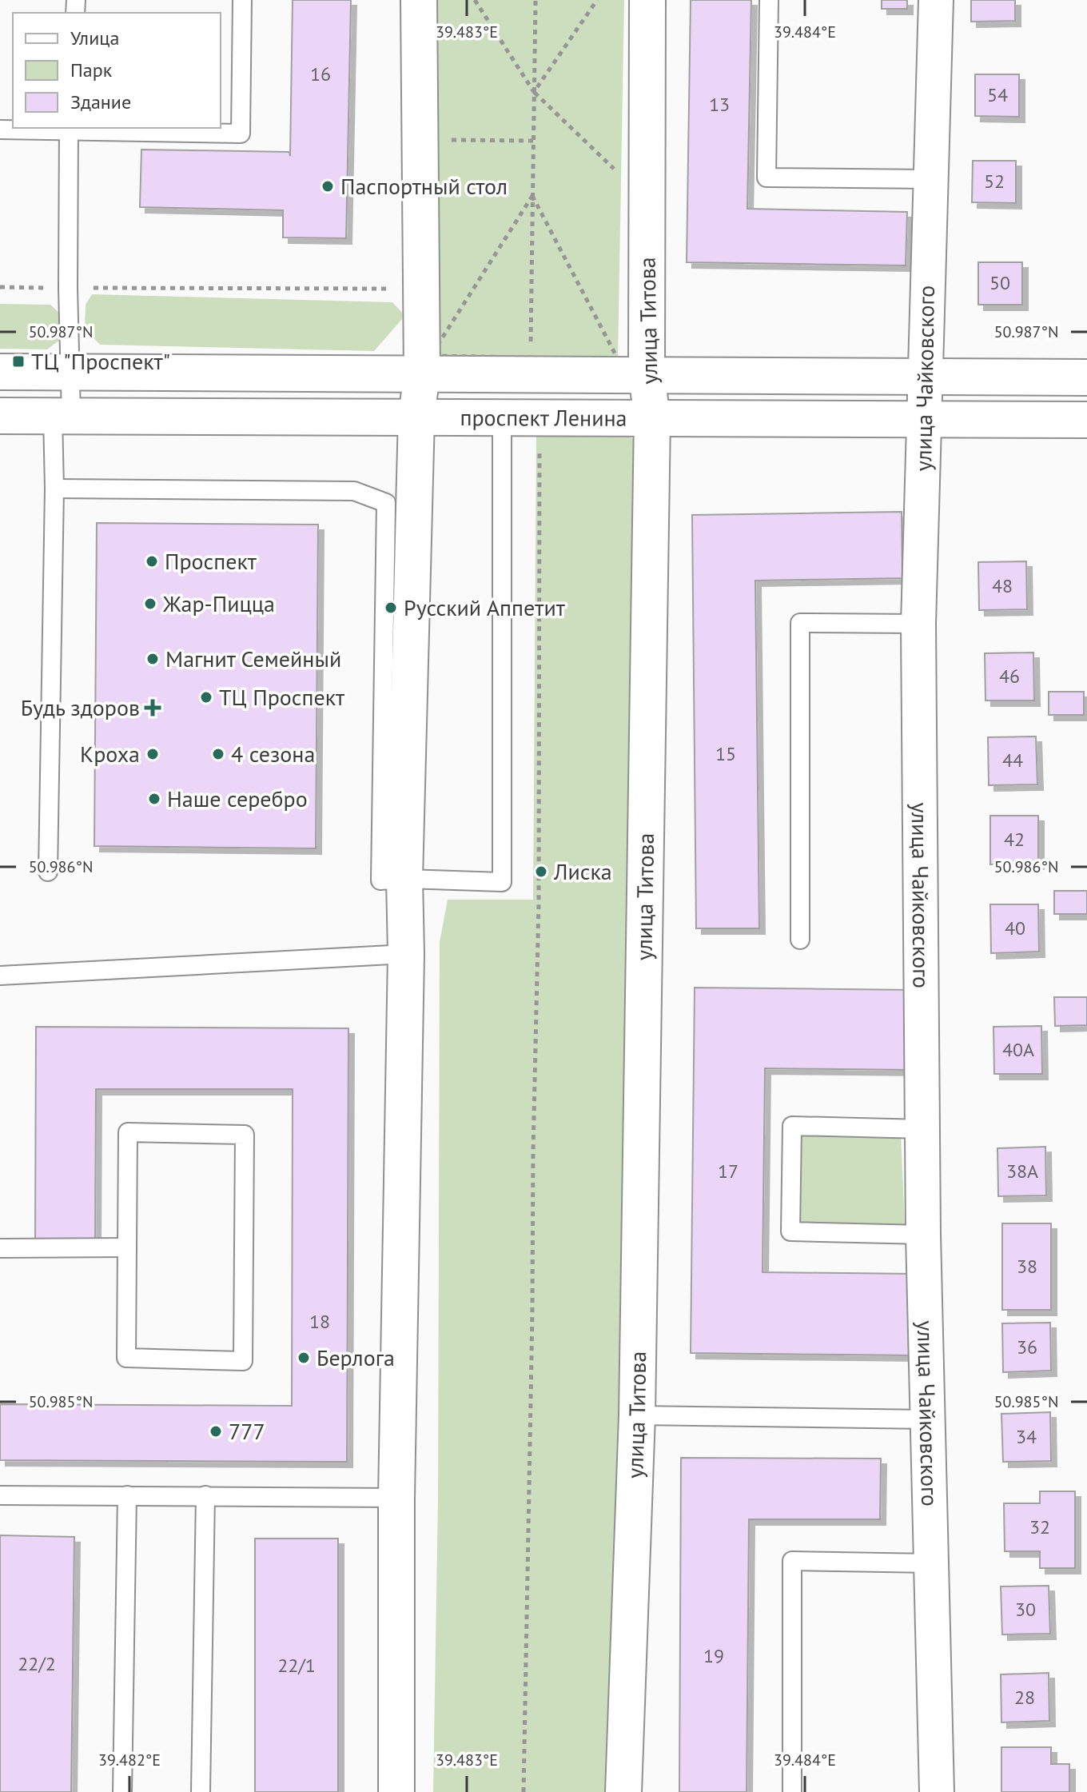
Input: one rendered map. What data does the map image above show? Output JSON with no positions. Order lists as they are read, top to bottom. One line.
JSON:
{"streets":{"street":["улица Титова","улица Чайковского","проспект Ленина"]},"crossings":[["улица Титова","проспект Ленина"],["улица Чайковского","проспект Ленина"]],"places":{"other":["Паспортный стол","Проспект","Жар-Пицца","Русский Аппетит","Магнит Семейный","ТЦ Проспект","Кроха","4 сезона","Наше серебро","Лиска","Берлога","777"],"transit":["ТЦ \"Проспект\""],"health":["Будь здоров"]},"house_numbers":["16","54","13","52","50","48","46","15","44","42","40","40А","17","38А","38","18","36","34","32","30","19","22/2","22/1","28"],"legend":["Улица","Парк","Здание"],"coordinates":["39.483°E","39.484°E","50.987°N","50.986°N","50.985°N","39.482°E"]}
